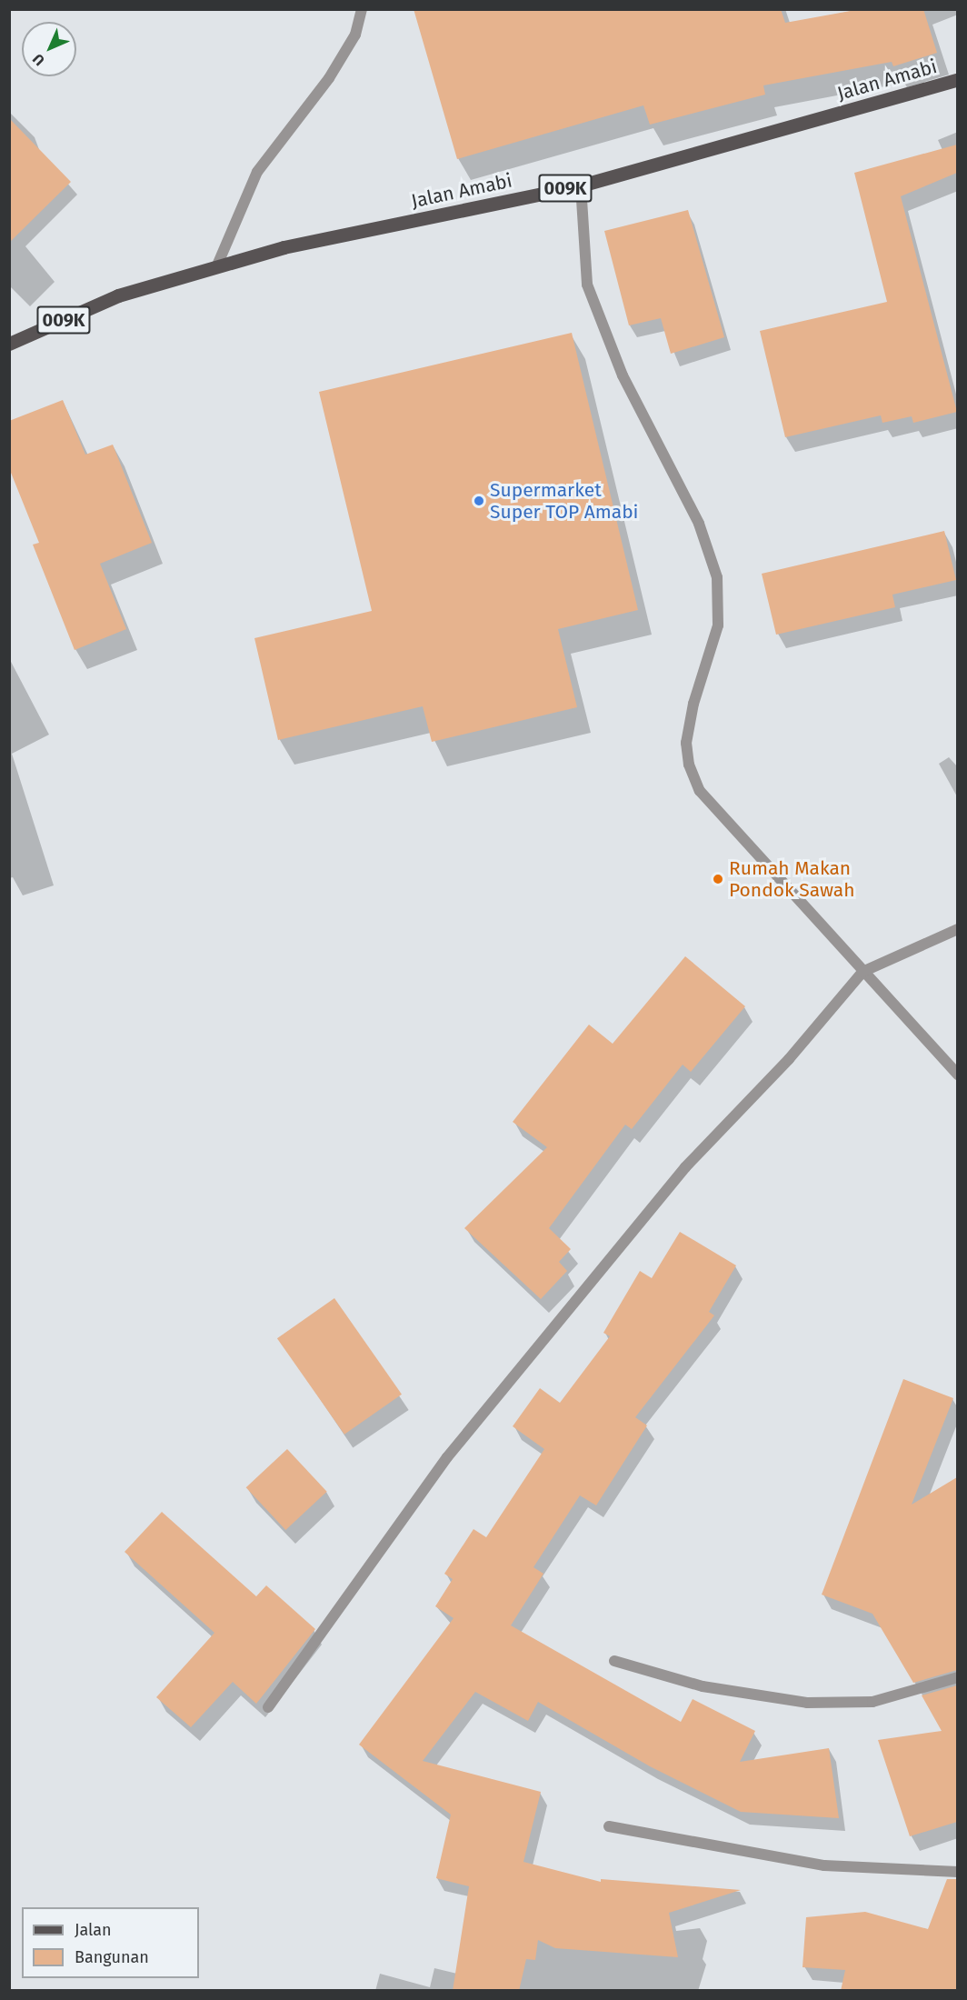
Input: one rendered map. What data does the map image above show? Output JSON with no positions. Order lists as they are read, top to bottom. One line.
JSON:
{"streets":{"main road":["Jalan Amabi","009K"]},"places":["Supermarket Super TOP Amabi","Rumah Makan Pondok Sawah"],"legend":["Jalan","Bangunan"],"north":"bottom left"}
